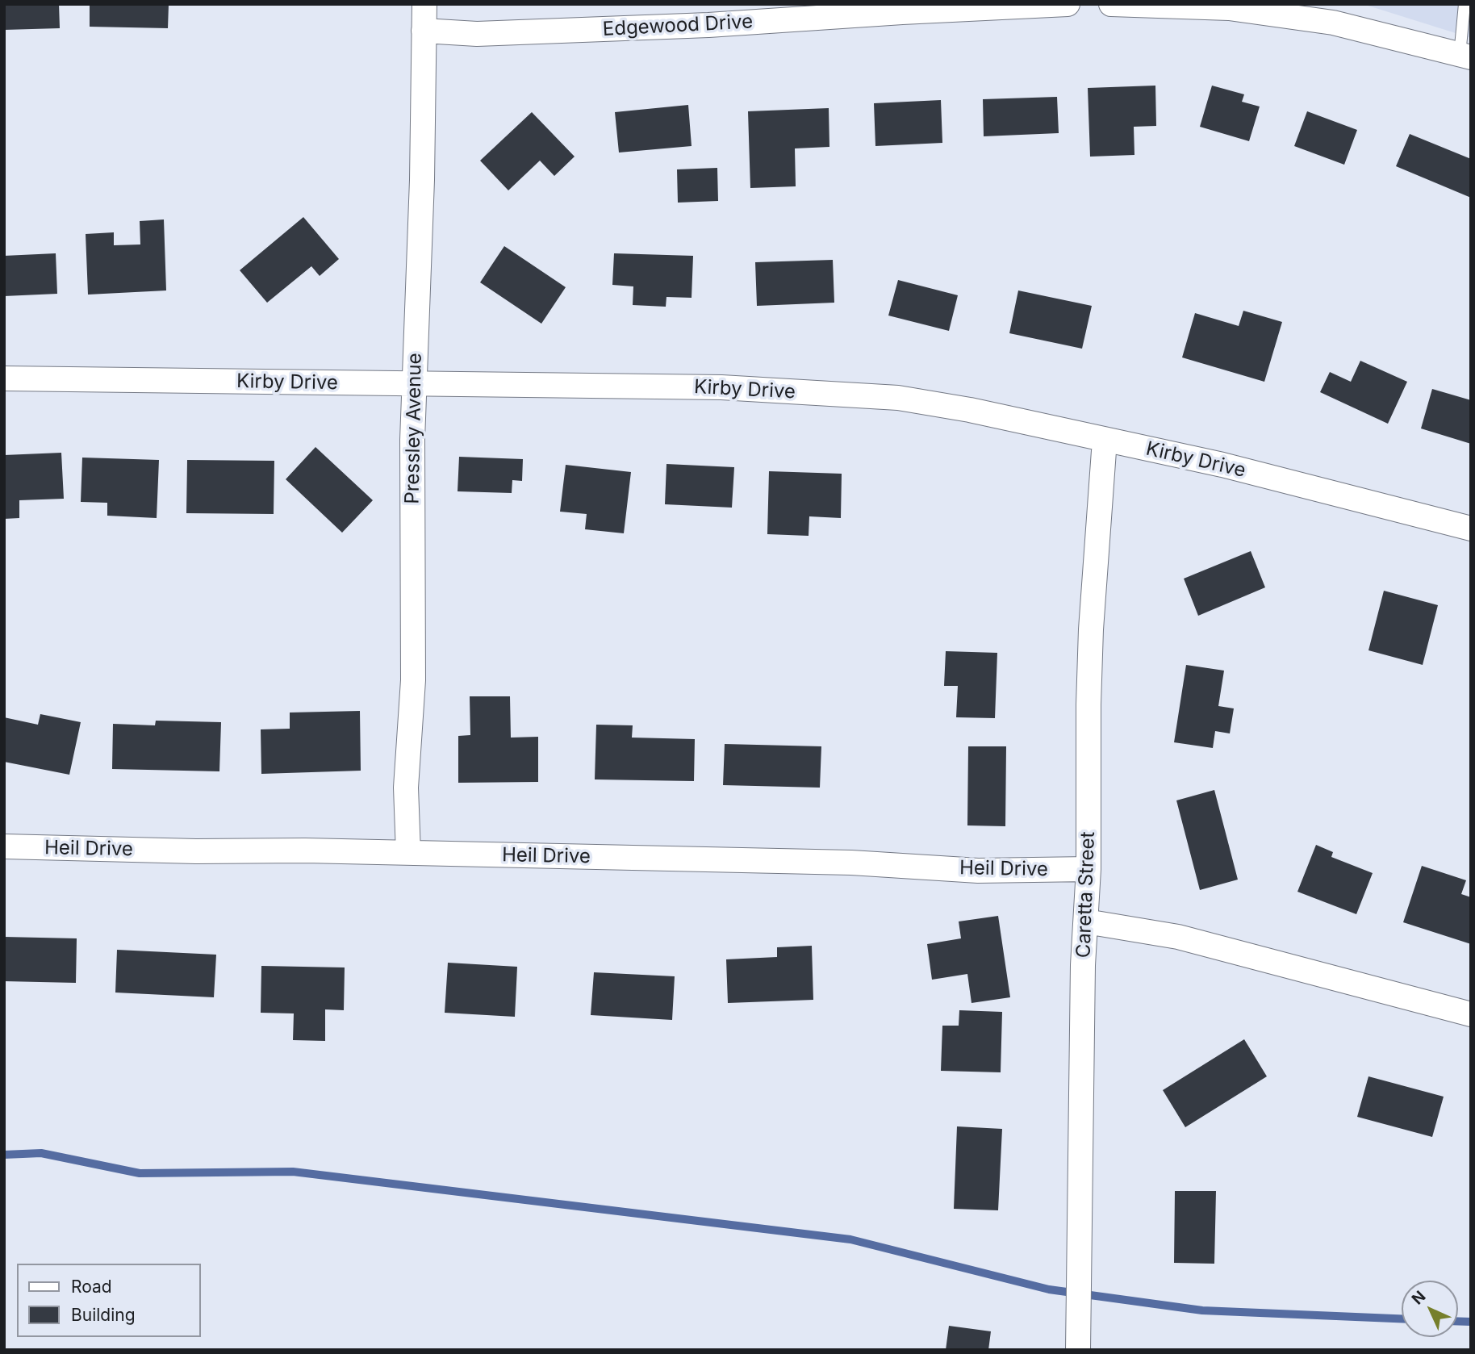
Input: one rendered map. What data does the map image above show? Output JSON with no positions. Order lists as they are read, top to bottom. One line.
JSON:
{"streets":{"street":["Edgewood Drive","Kirby Drive","Pressley Avenue","Heil Drive","Caretta Street"]},"crossings":[["Edgewood Drive","Pressley Avenue"],["Kirby Drive","Pressley Avenue"],["Kirby Drive","Caretta Street"],["Pressley Avenue","Heil Drive"],["Heil Drive","Caretta Street"]],"legend":["Road","Building"],"north":"top left"}
